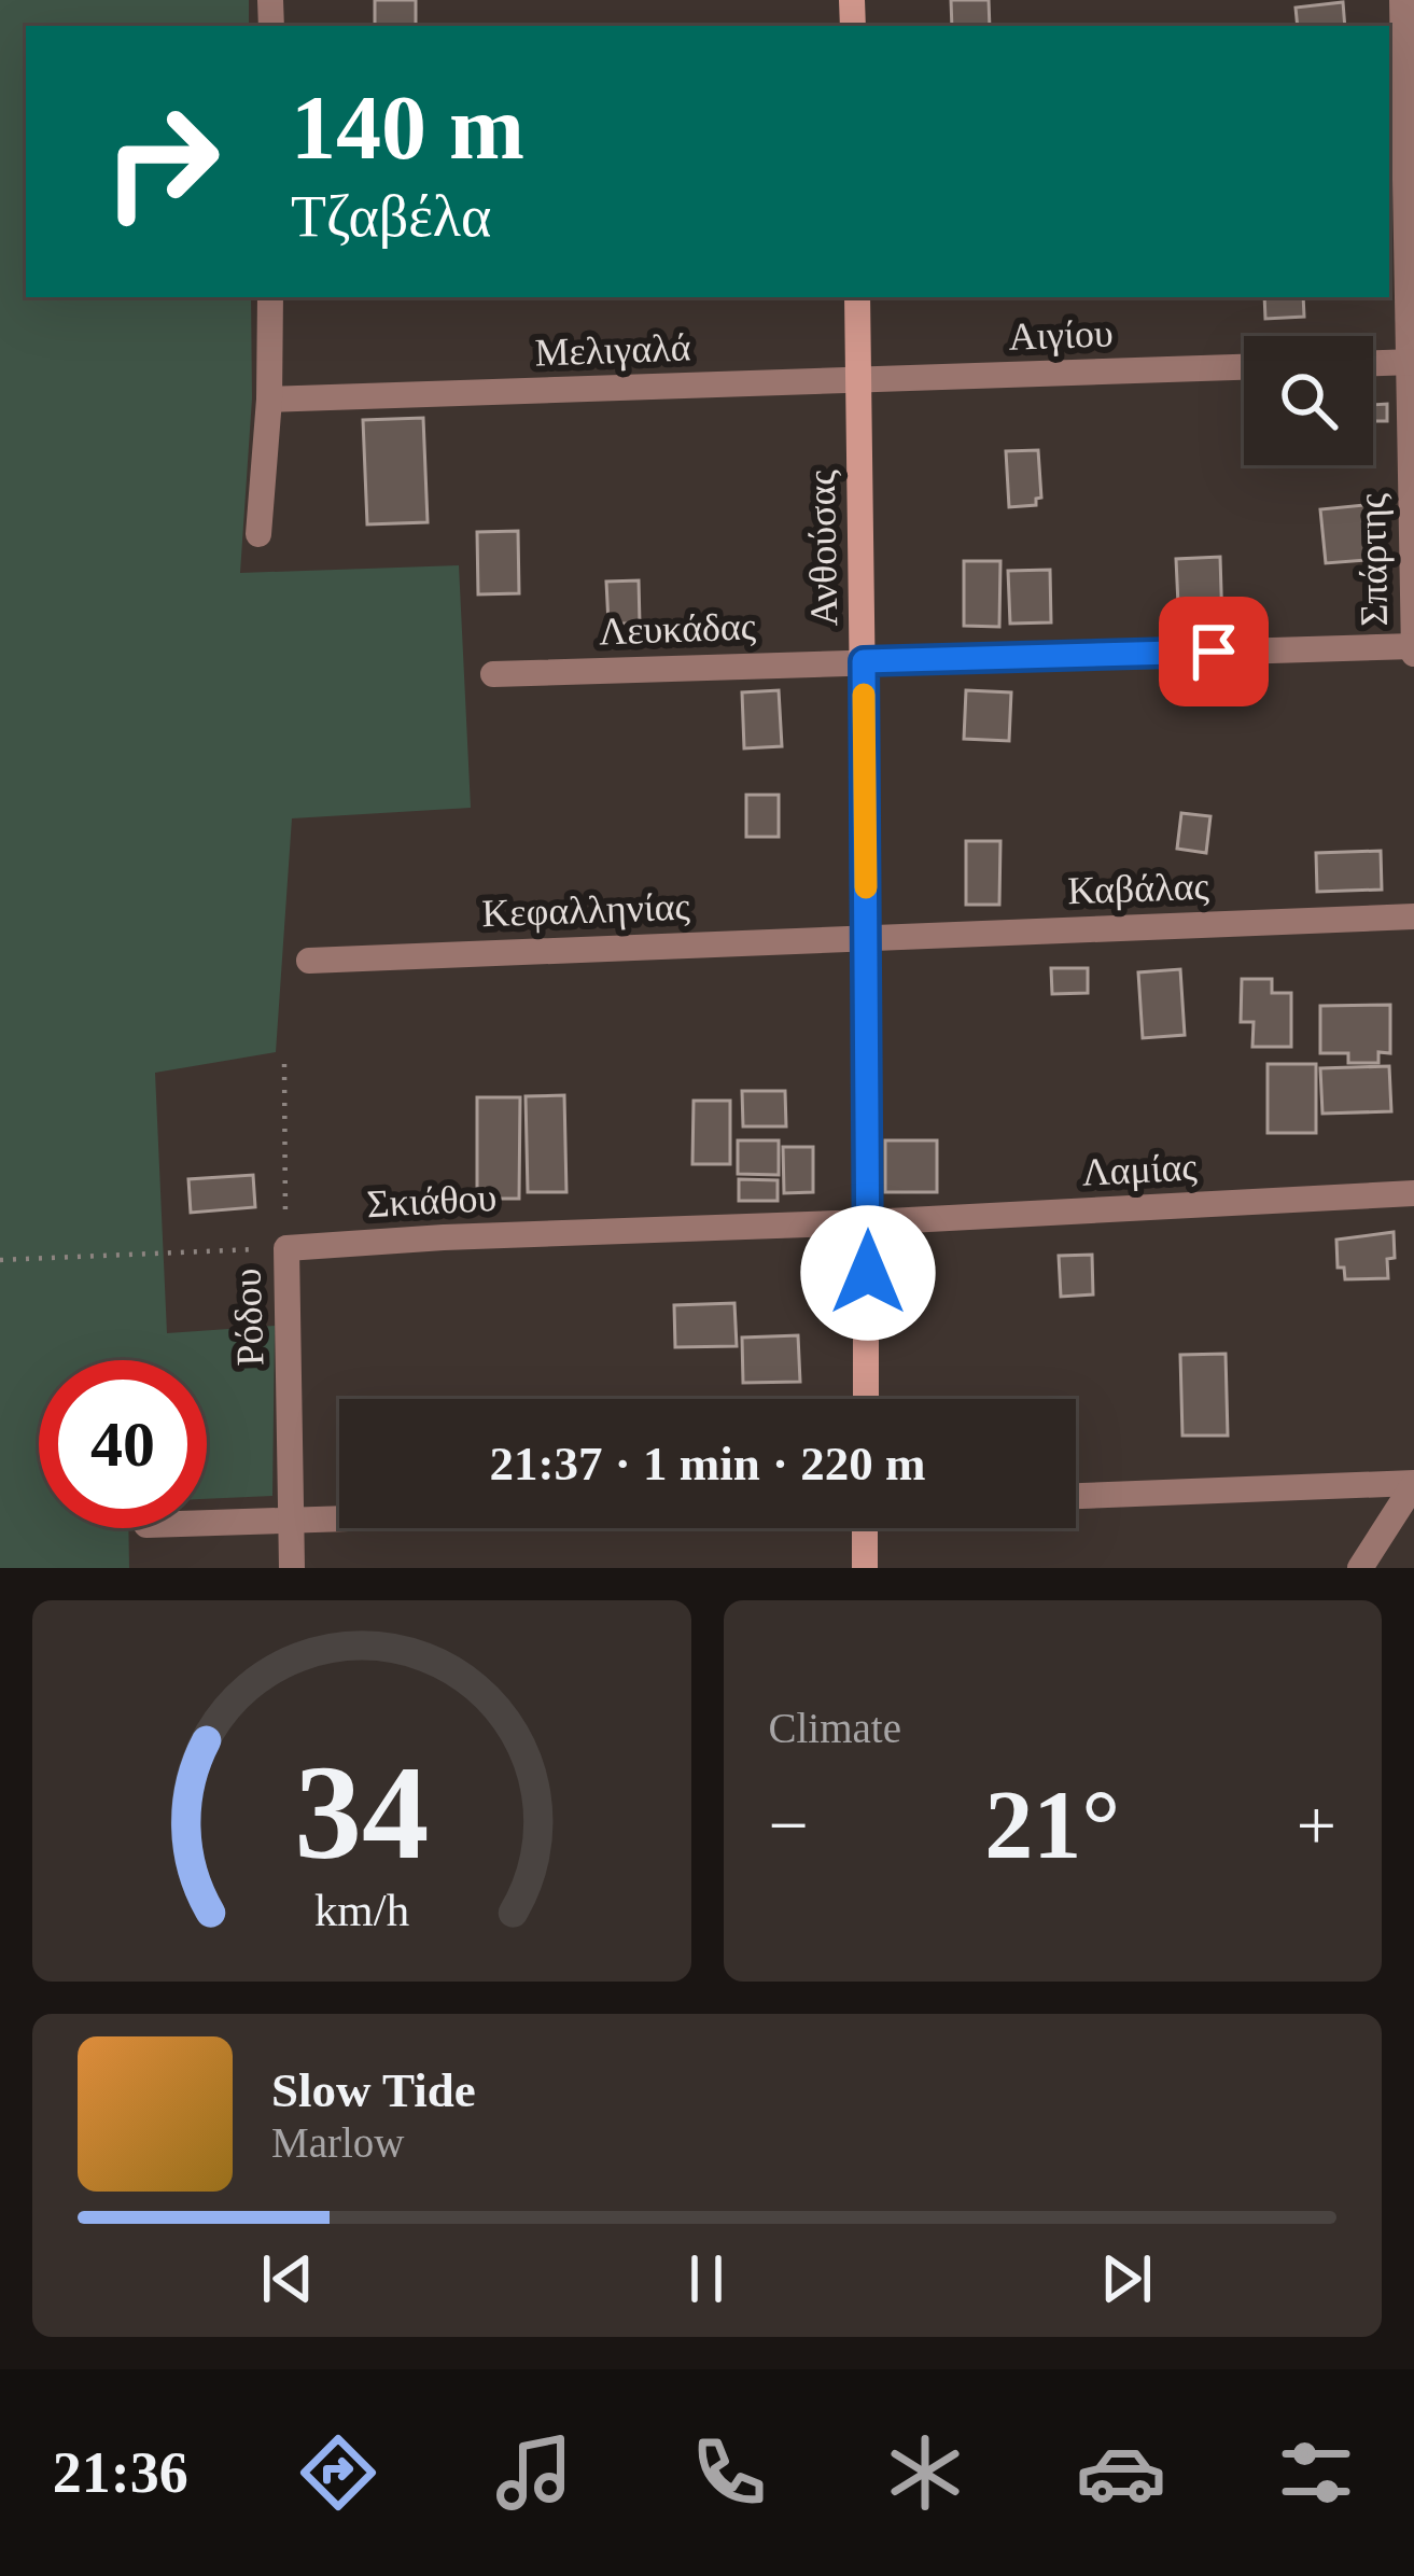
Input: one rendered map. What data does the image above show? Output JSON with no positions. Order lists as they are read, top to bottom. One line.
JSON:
{"streets":{"street":["Αιγίου","Μελιγαλά","Ανθούσας","Σπάρτης","Λευκάδας","Καβάλας","Κεφαλληνίας","Λαμίας","Σκιάθου","Ρόδου"]},"crossings":[["Αιγίου","Μελιγαλά"],["Αιγίου","Ανθούσας"],["Μελιγαλά","Ανθούσας"],["Ανθούσας","Λευκάδας"],["Ανθούσας","Καβάλας"],["Ανθούσας","Κεφαλληνίας"],["Ανθούσας","Λαμίας"],["Ανθούσας","Σκιάθου"],["Σπάρτης","Λευκάδας"],["Καβάλας","Κεφαλληνίας"],["Λαμίας","Σκιάθου"],["Σκιάθου","Ρόδου"]],"page":{"turn":["140 m","Τζαβέλα"],"limit":"40","trip":"21:37 · 1 min · 220 m","tile":"Climate","heat":["−","21°","+"],"song":["Slow Tide","Marlow"],"tabs":"21:36","gauge":["34","km/h"]}}
